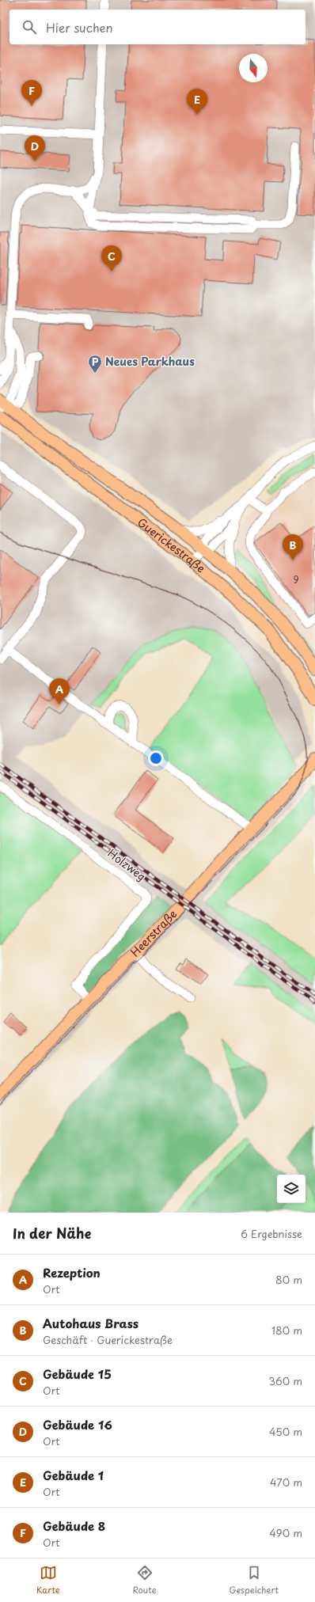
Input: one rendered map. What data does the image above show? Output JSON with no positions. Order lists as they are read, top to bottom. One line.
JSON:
{"streets":{"main road":["Guerickestraße","Heerstraße"],"lane":["Holzweg"]},"crossings":[["Holzweg","Heerstraße"]],"places":{"parking":["Neues Parkhaus"]},"house_numbers":["9"],"north":"bottom","page":{"search":"Hier suchen","pins":["F","E","D","C","B","A"],"heading":["In der Nähe","6 Ergebnisse"],"list":[{"mark":"A","name":"Rezeption","note":"Ort","value":"80 m"},{"mark":"B","name":"Autohaus Brass","note":"Geschäft · Guerickestraße","value":"180 m"},{"mark":"C","name":"Gebäude 15","note":"Ort","value":"360 m"},{"mark":"D","name":"Gebäude 16","note":"Ort","value":"450 m"},{"mark":"E","name":"Gebäude 1","note":"Ort","value":"470 m"},{"mark":"F","name":"Gebäude 8","note":"Ort","value":"490 m"}],"nav":["Karte","Route","Gespeichert"]}}
